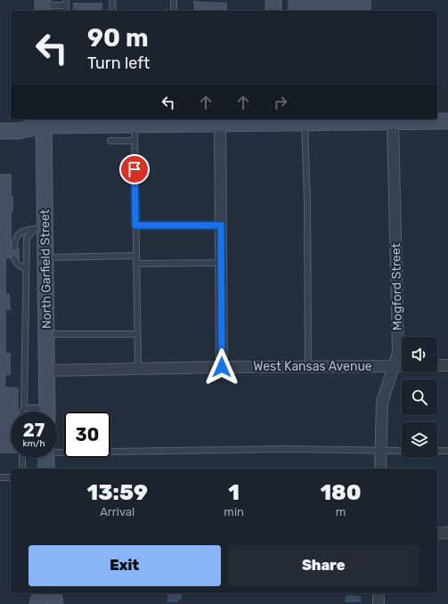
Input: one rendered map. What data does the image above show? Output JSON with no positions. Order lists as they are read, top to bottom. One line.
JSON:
{"streets":{"street":["North Garfield Street","Mogford Street","West Kansas Avenue"]},"crossings":[["North Garfield Street","West Kansas Avenue"],["Mogford Street","West Kansas Avenue"]],"page":{"turn":["90 m","Turn left"],"speed":"27 km/h","limit":"30","eta":["13:59","Arrival","1","min","180","m"],"buttons":["Exit","Share"]}}
